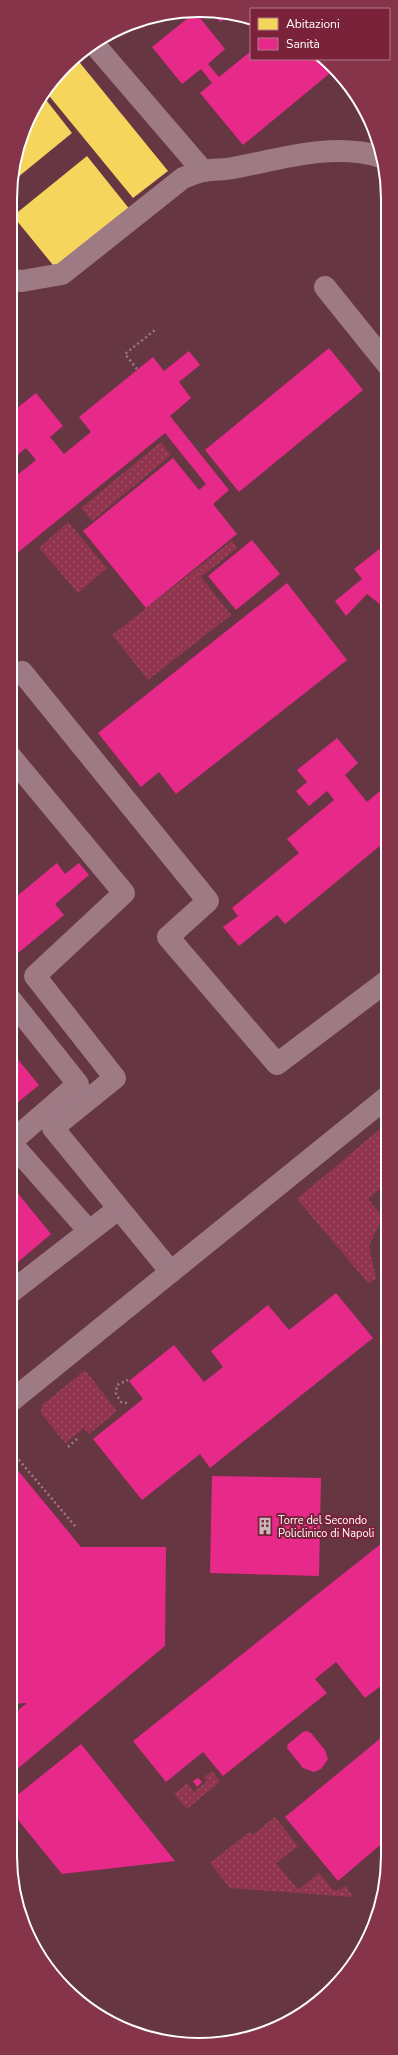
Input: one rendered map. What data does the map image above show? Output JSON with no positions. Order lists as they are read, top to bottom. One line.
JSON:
{"places":{"building":["Torre del Secondo Policlinico di Napoli"]},"legend":["Abitazioni","Sanità"]}
